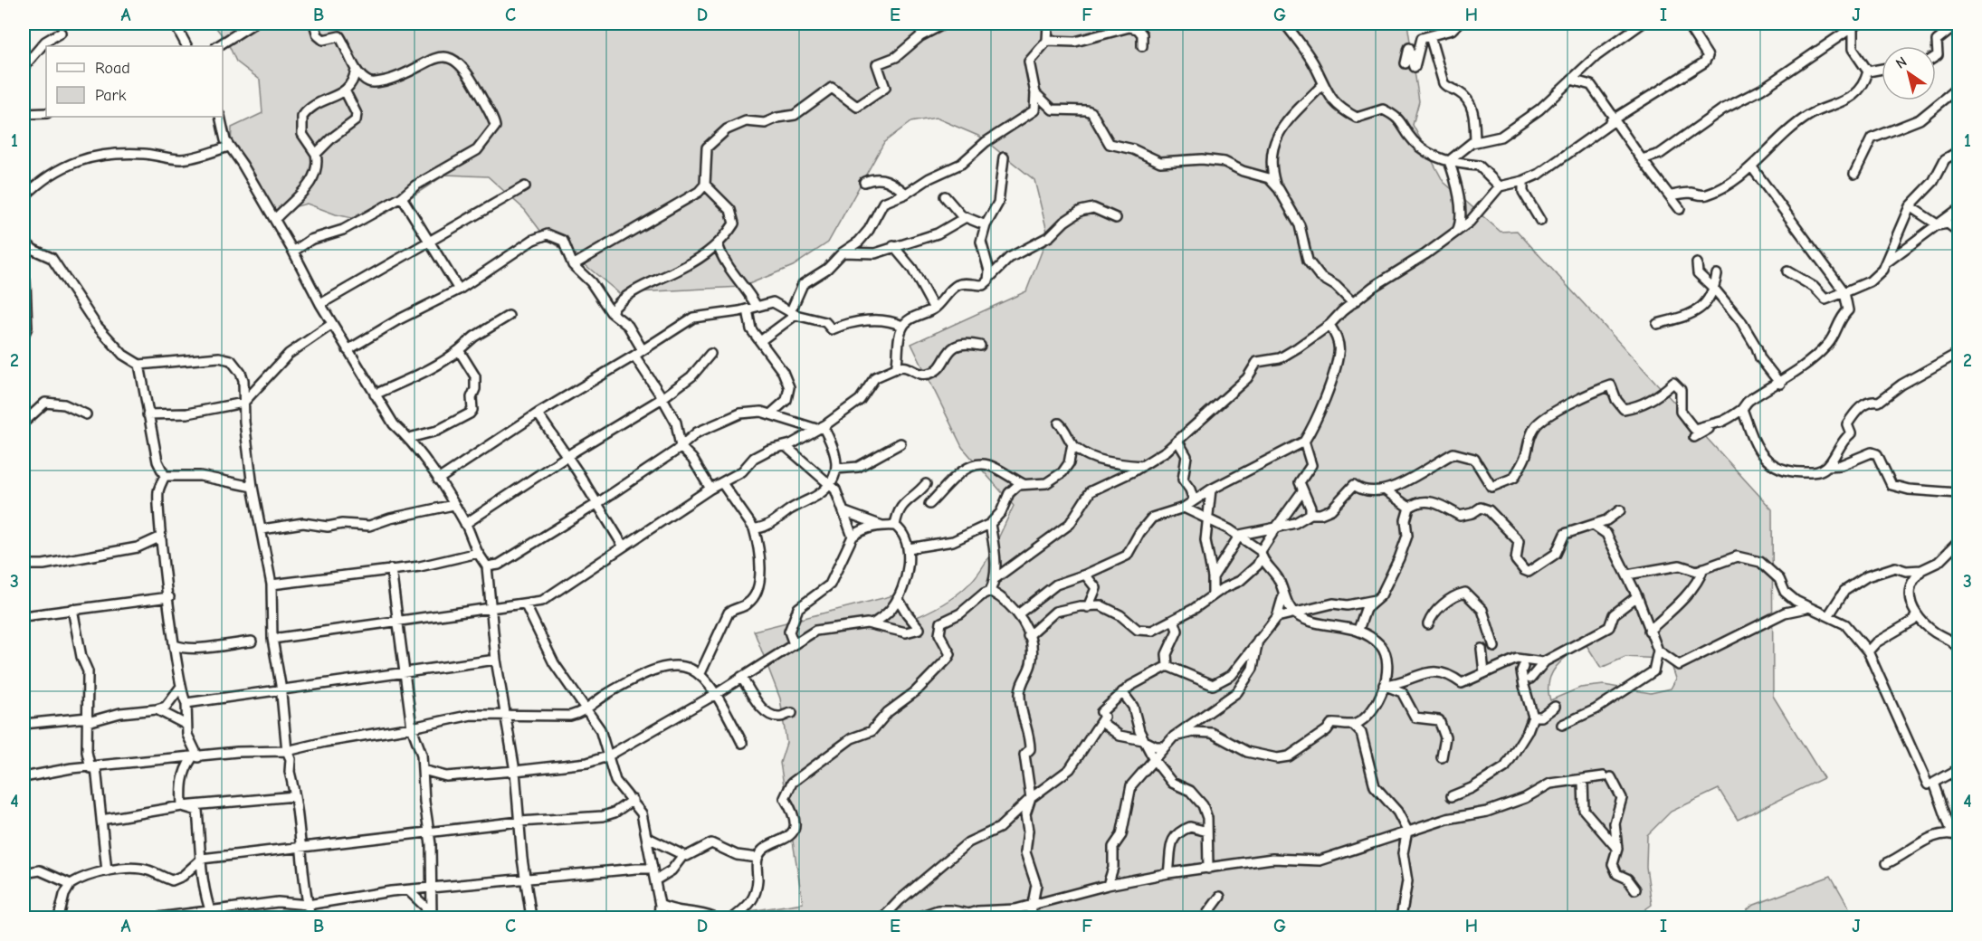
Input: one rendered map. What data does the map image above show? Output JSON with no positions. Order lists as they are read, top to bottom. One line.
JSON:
{"legend":["Road","Park"],"north":"top left","grid":{"columns":["A","B","C","D","E","F","G","H","I","J"],"rows":["1","2","3","4"]}}
